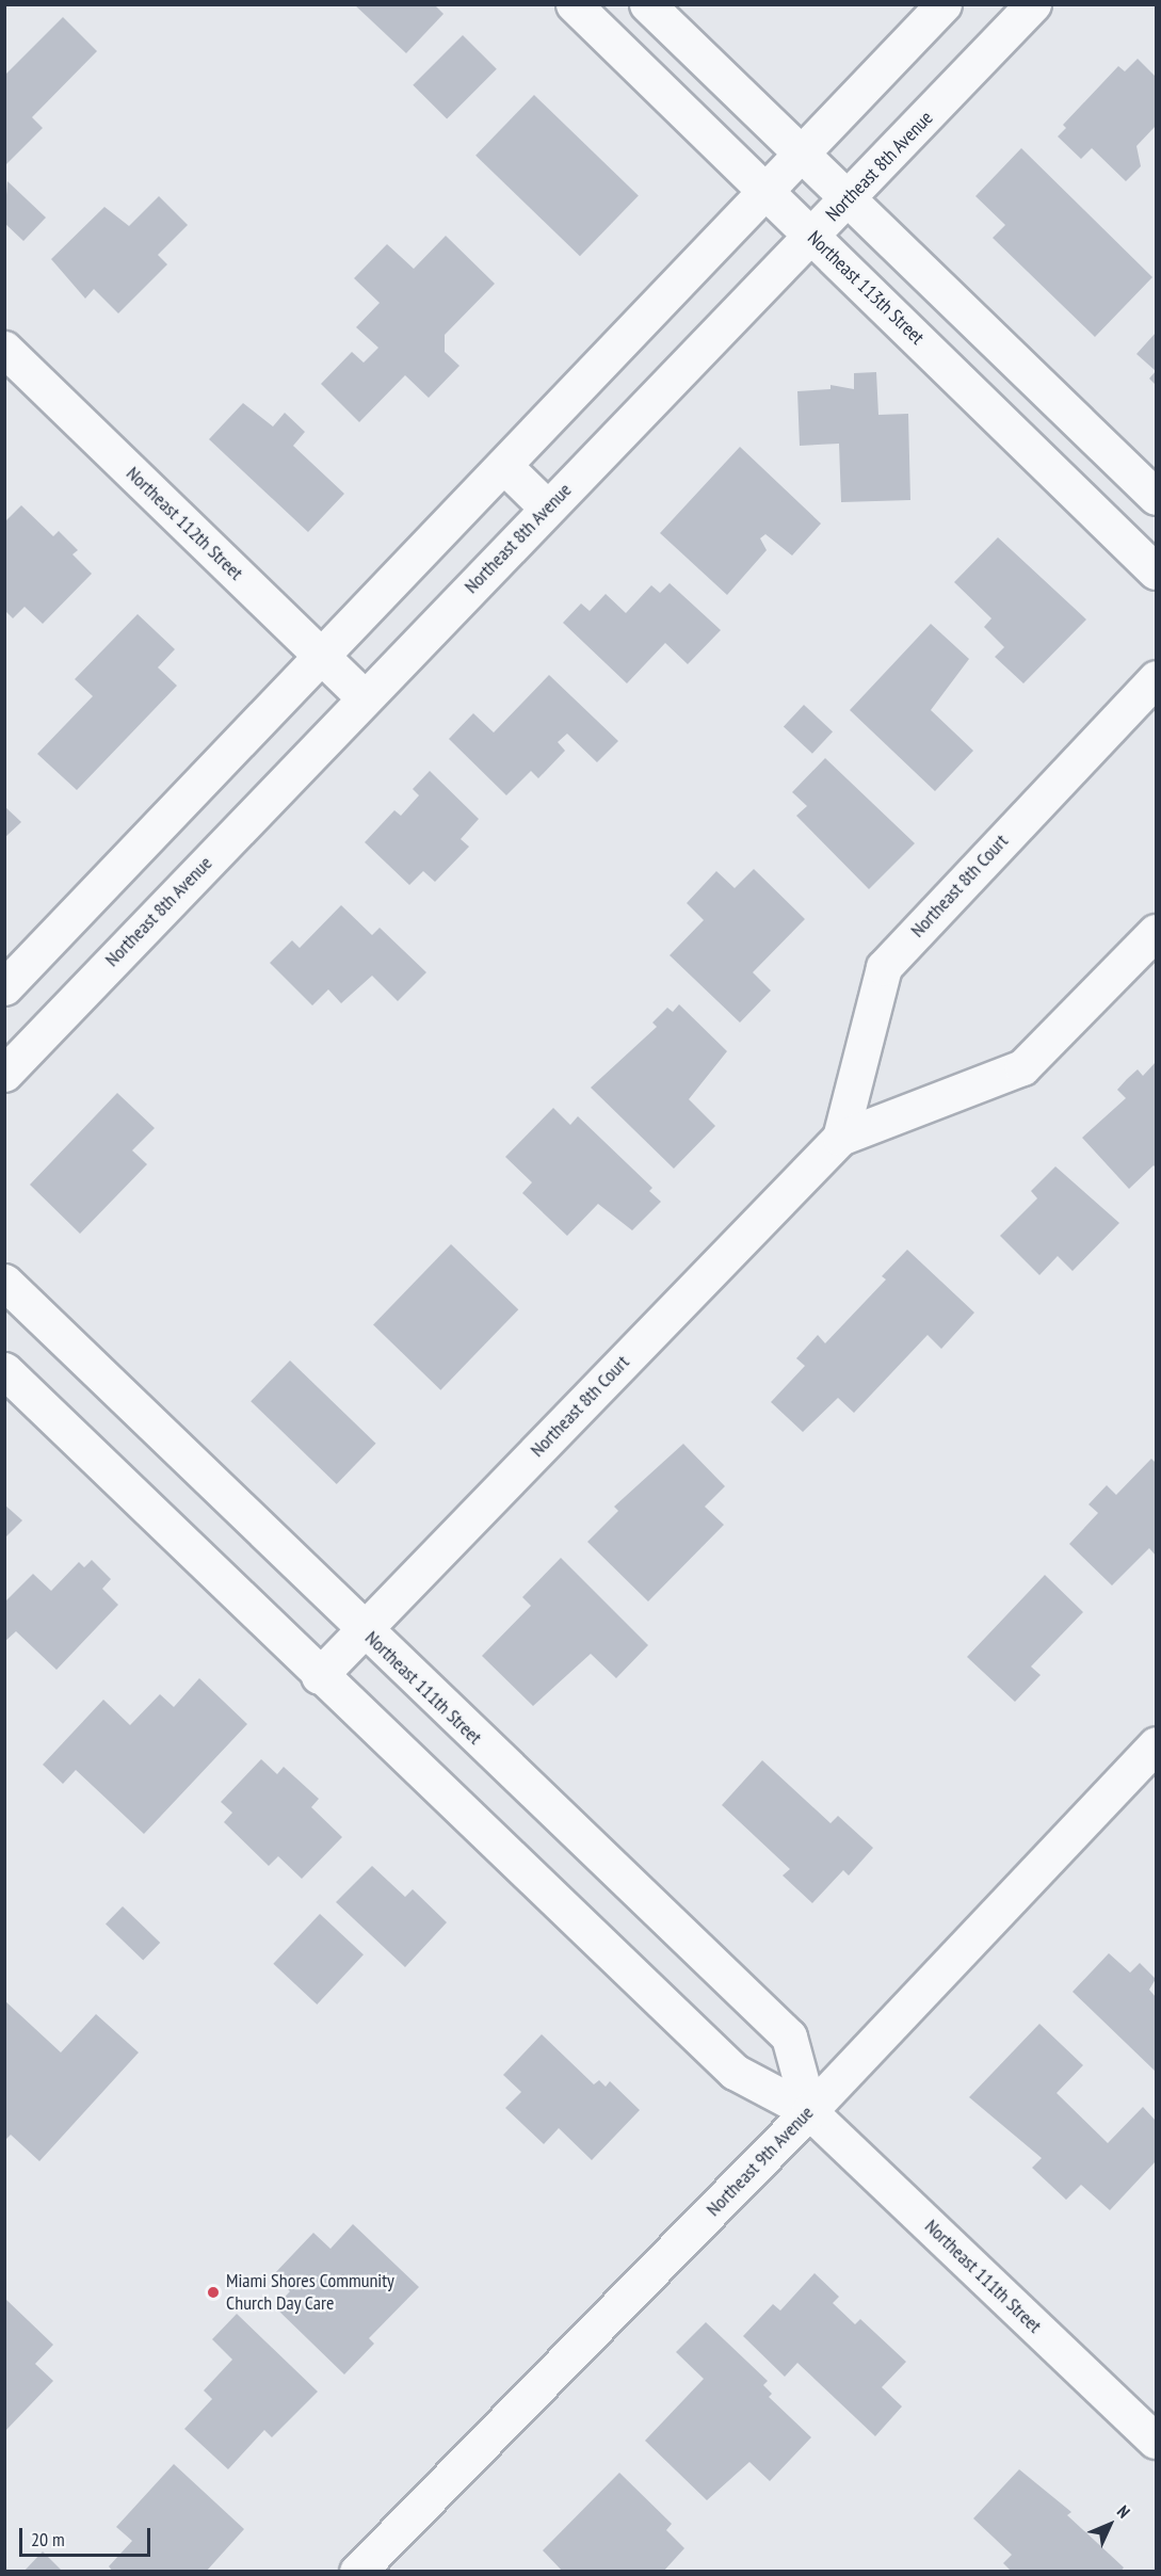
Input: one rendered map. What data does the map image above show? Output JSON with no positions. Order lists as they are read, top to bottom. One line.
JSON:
{"streets":{"street":["Northeast 8th Avenue","Northeast 113th Street","Northeast 112th Street","Northeast 8th Court","Northeast 111th Street","Northeast 9th Avenue"]},"crossings":[["Northeast 8th Avenue","Northeast 113th Street"],["Northeast 8th Avenue","Northeast 112th Street"],["Northeast 8th Court","Northeast 111th Street"],["Northeast 111th Street","Northeast 9th Avenue"]],"places":["Miami Shores Community Church Day Care"],"scale_bar":"20 m","north":"top right"}
